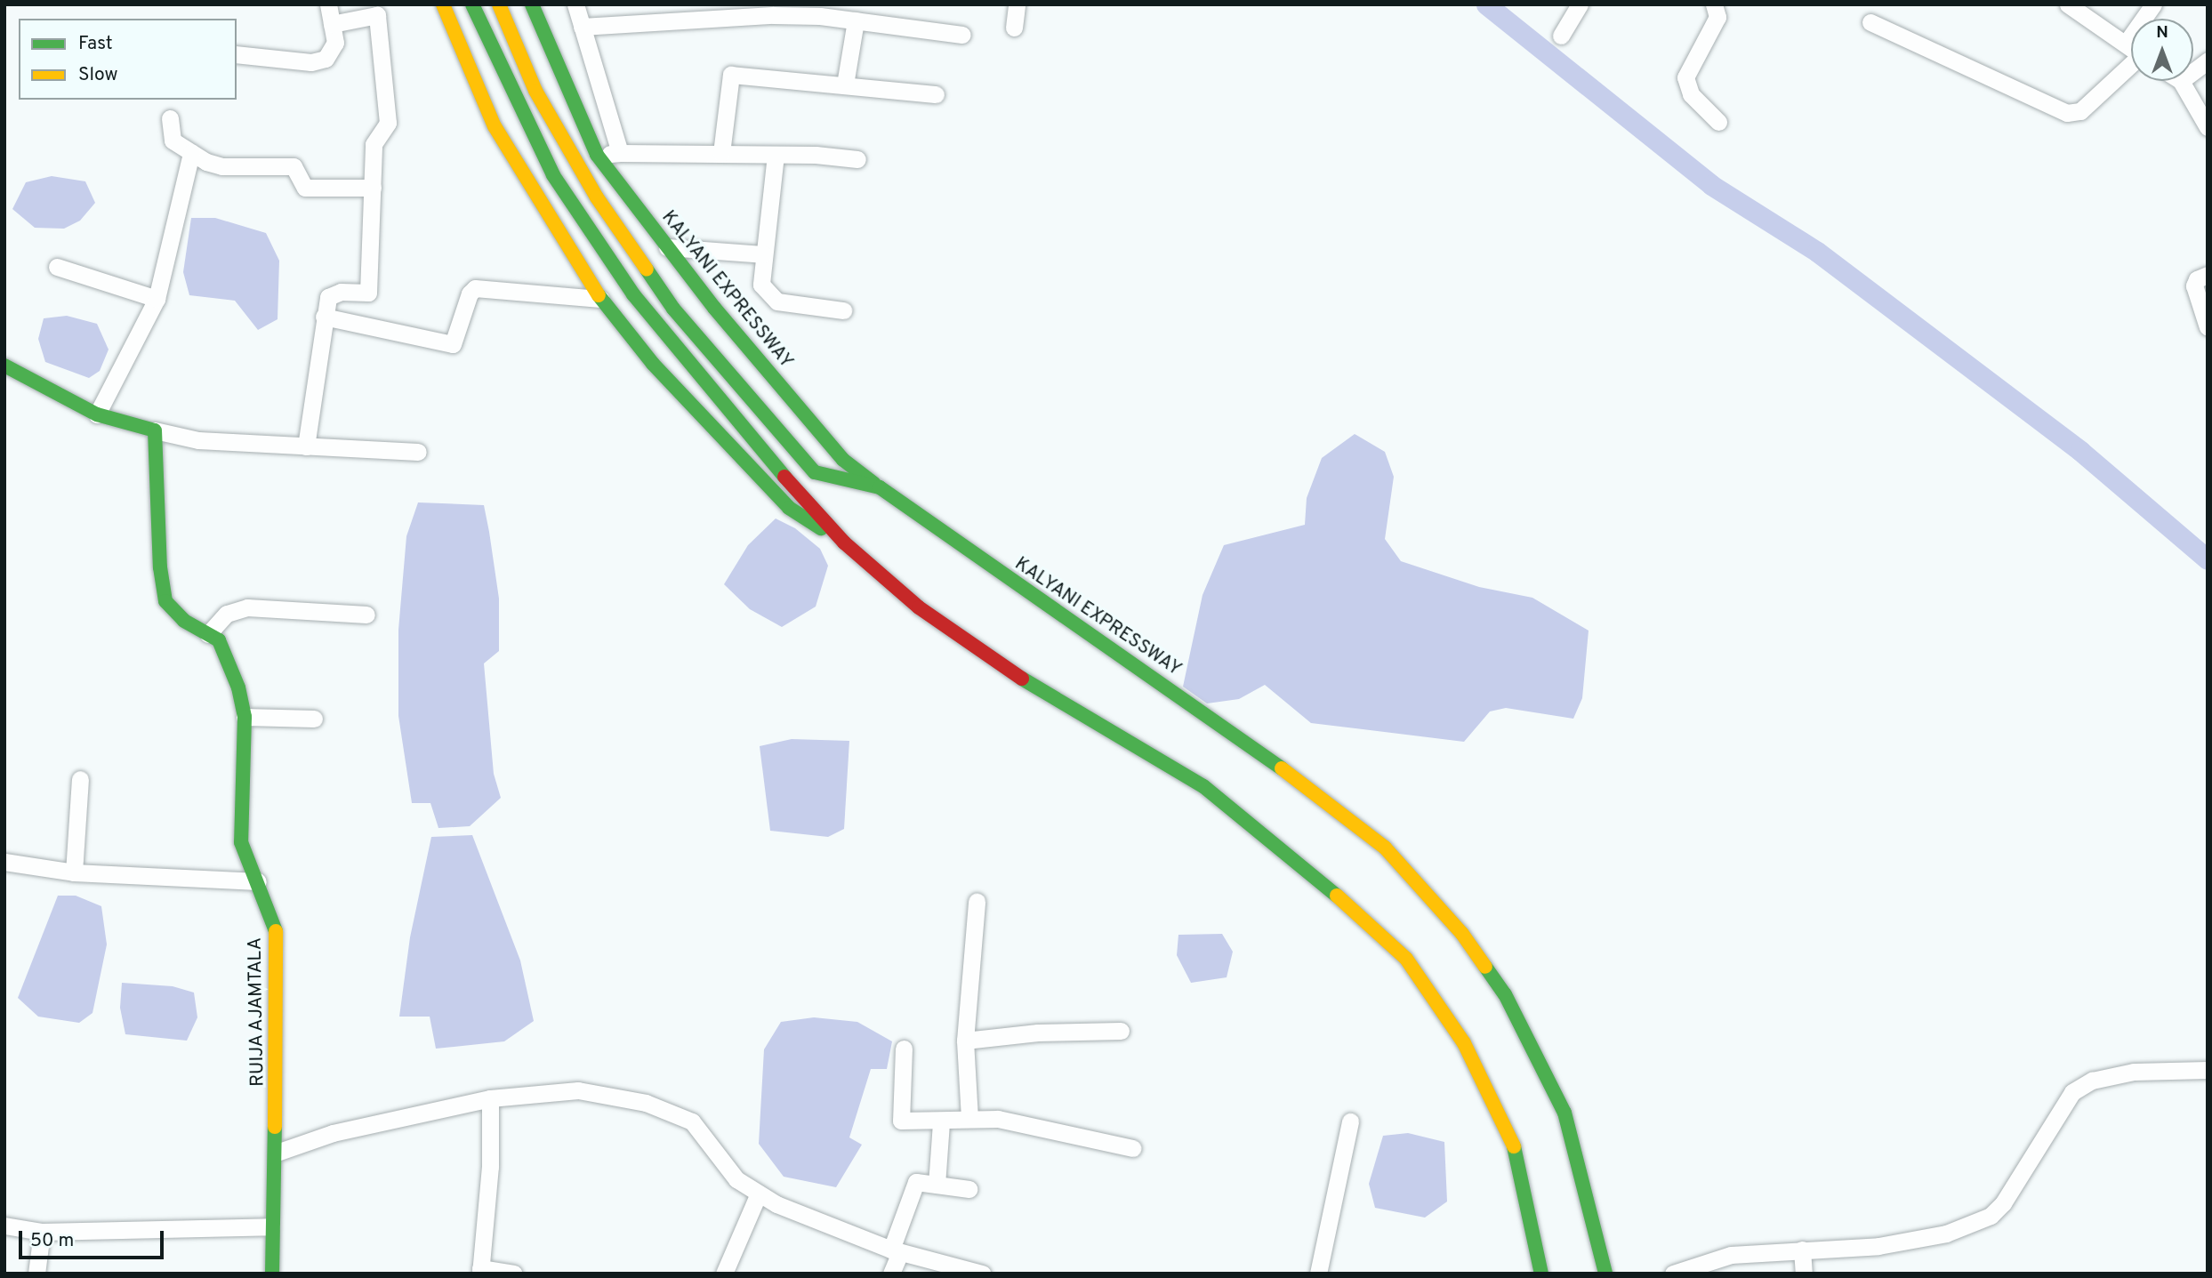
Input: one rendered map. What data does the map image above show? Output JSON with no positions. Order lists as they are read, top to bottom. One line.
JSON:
{"streets":{"main road":["KALYANI EXPRESSWAY","RUIJA AJAMTALA"]},"legend":["Fast","Slow"],"scale_bar":"50 m","north":"top"}
